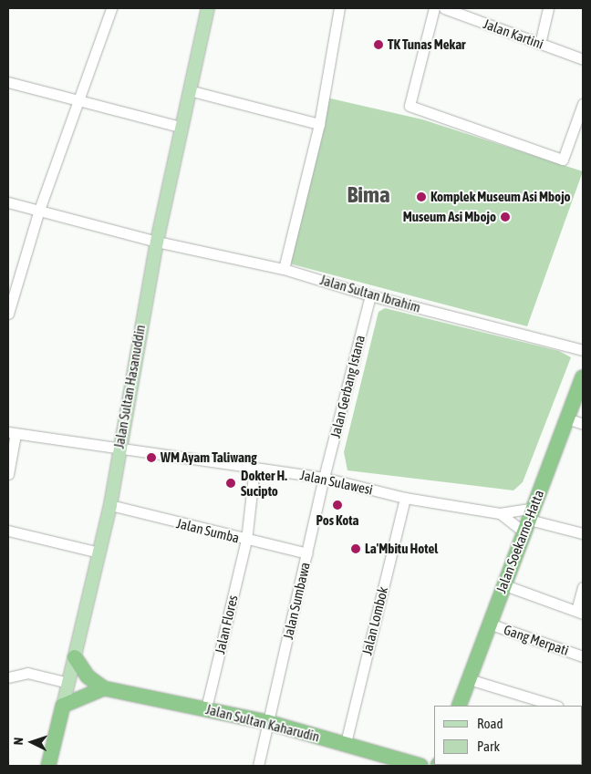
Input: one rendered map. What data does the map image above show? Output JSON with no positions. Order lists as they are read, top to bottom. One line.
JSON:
{"streets":{"highway":["Jalan Sultan Hasanuddin","Jalan Soekarno-Hatta","Jalan Sultan Kaharudin"],"street":["Jalan Kartini","Jalan Sultan Ibrahim","Jalan Gerbang Istana","Jalan Sulawesi","Jalan Sumba","Jalan Sumbawa","Jalan Lombok","Jalan Flores","Gang Merpati"]},"crossings":[["Jalan Sultan Ibrahim","Jalan Sultan Hasanuddin"],["Jalan Sultan Ibrahim","Jalan Gerbang Istana"],["Jalan Sultan Hasanuddin","Jalan Sulawesi"],["Jalan Sultan Hasanuddin","Jalan Sumba"],["Jalan Sultan Hasanuddin","Jalan Sultan Kaharudin"],["Jalan Gerbang Istana","Jalan Sulawesi"],["Jalan Gerbang Istana","Jalan Sumbawa"],["Jalan Sulawesi","Jalan Soekarno-Hatta"],["Jalan Sulawesi","Jalan Sumbawa"],["Jalan Sulawesi","Jalan Lombok"],["Jalan Sulawesi","Jalan Flores"],["Jalan Sumba","Jalan Sumbawa"],["Jalan Sumba","Jalan Flores"],["Jalan Soekarno-Hatta","Gang Merpati"],["Jalan Sumbawa","Jalan Sultan Kaharudin"],["Jalan Lombok","Jalan Sultan Kaharudin"],["Jalan Flores","Jalan Sultan Kaharudin"]],"districts":["Bima"],"places":["TK Tunas Mekar","Komplek Museum Asi Mbojo","Museum Asi Mbojo","WM Ayam Taliwang","Dokter H. Sucipto","Pos Kota","La'Mbitu Hotel"],"legend":["Road","Park"],"north":"left"}
